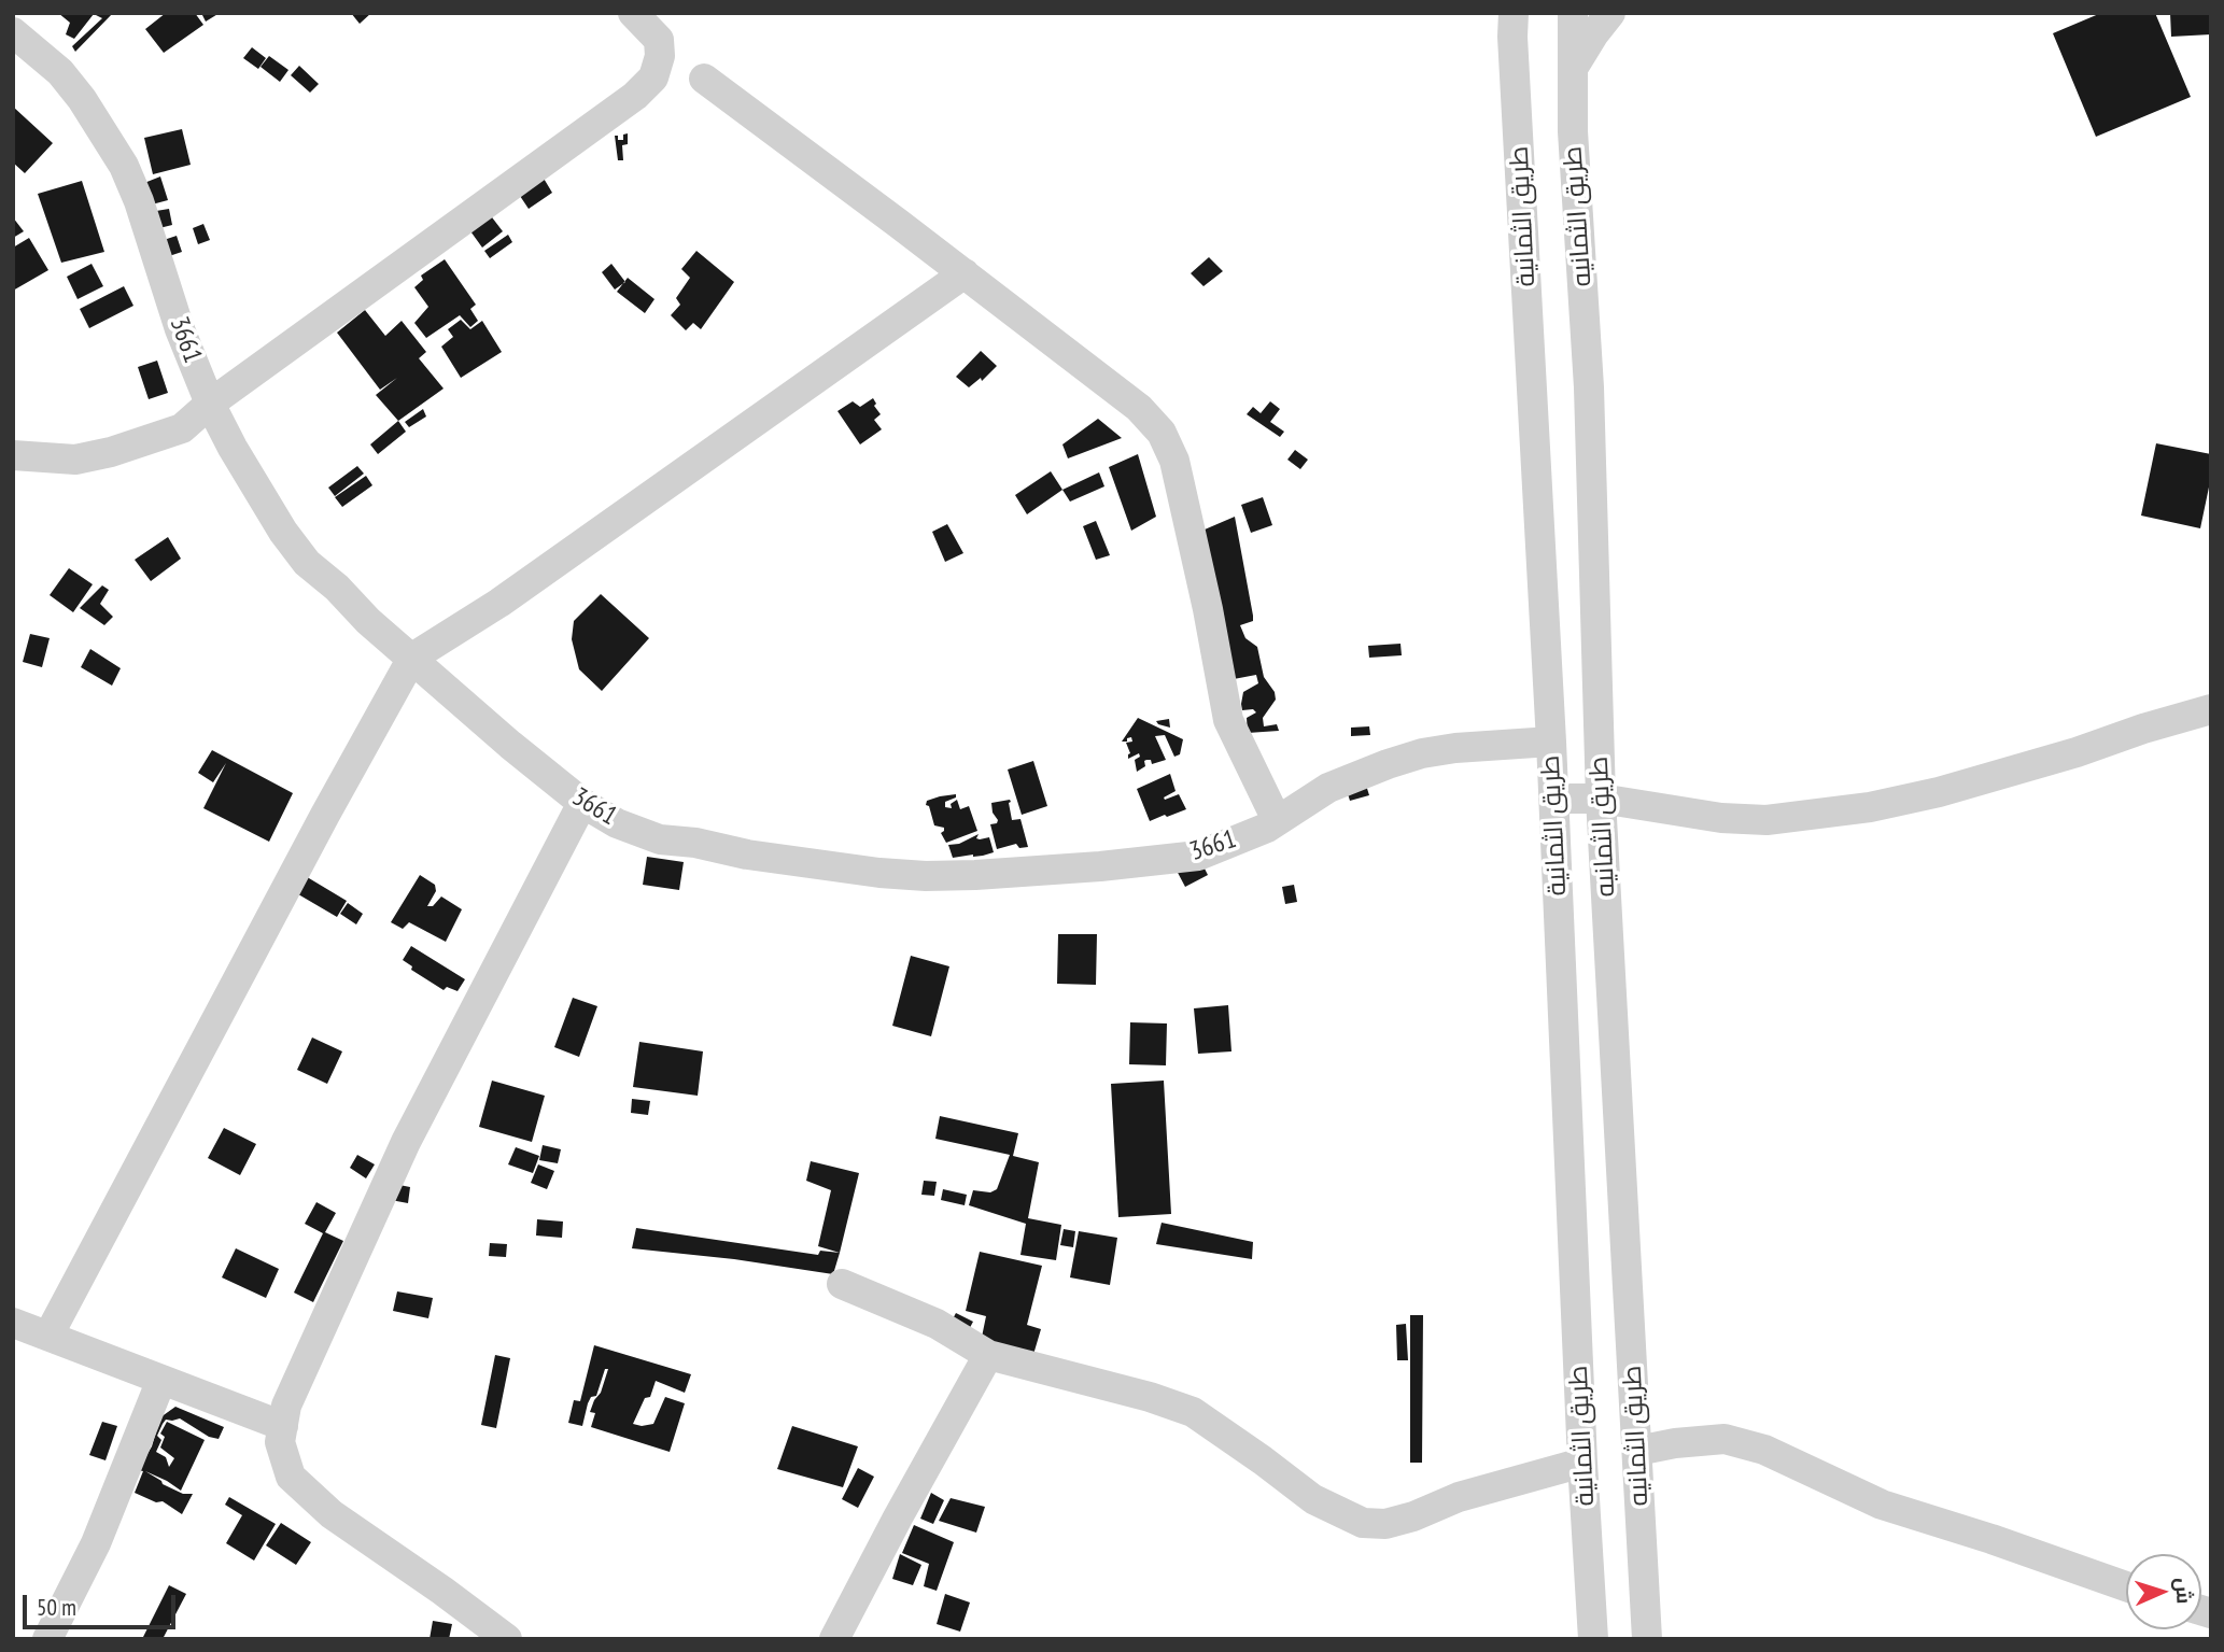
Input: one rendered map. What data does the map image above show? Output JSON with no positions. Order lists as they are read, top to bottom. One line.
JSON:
{"streets":{"street":["طريق الثمانية","طريق الثمانيه","3661"]},"crossings":[["طريق الثمانية","3661"]],"scale_bar":"50 m","north":"right"}
